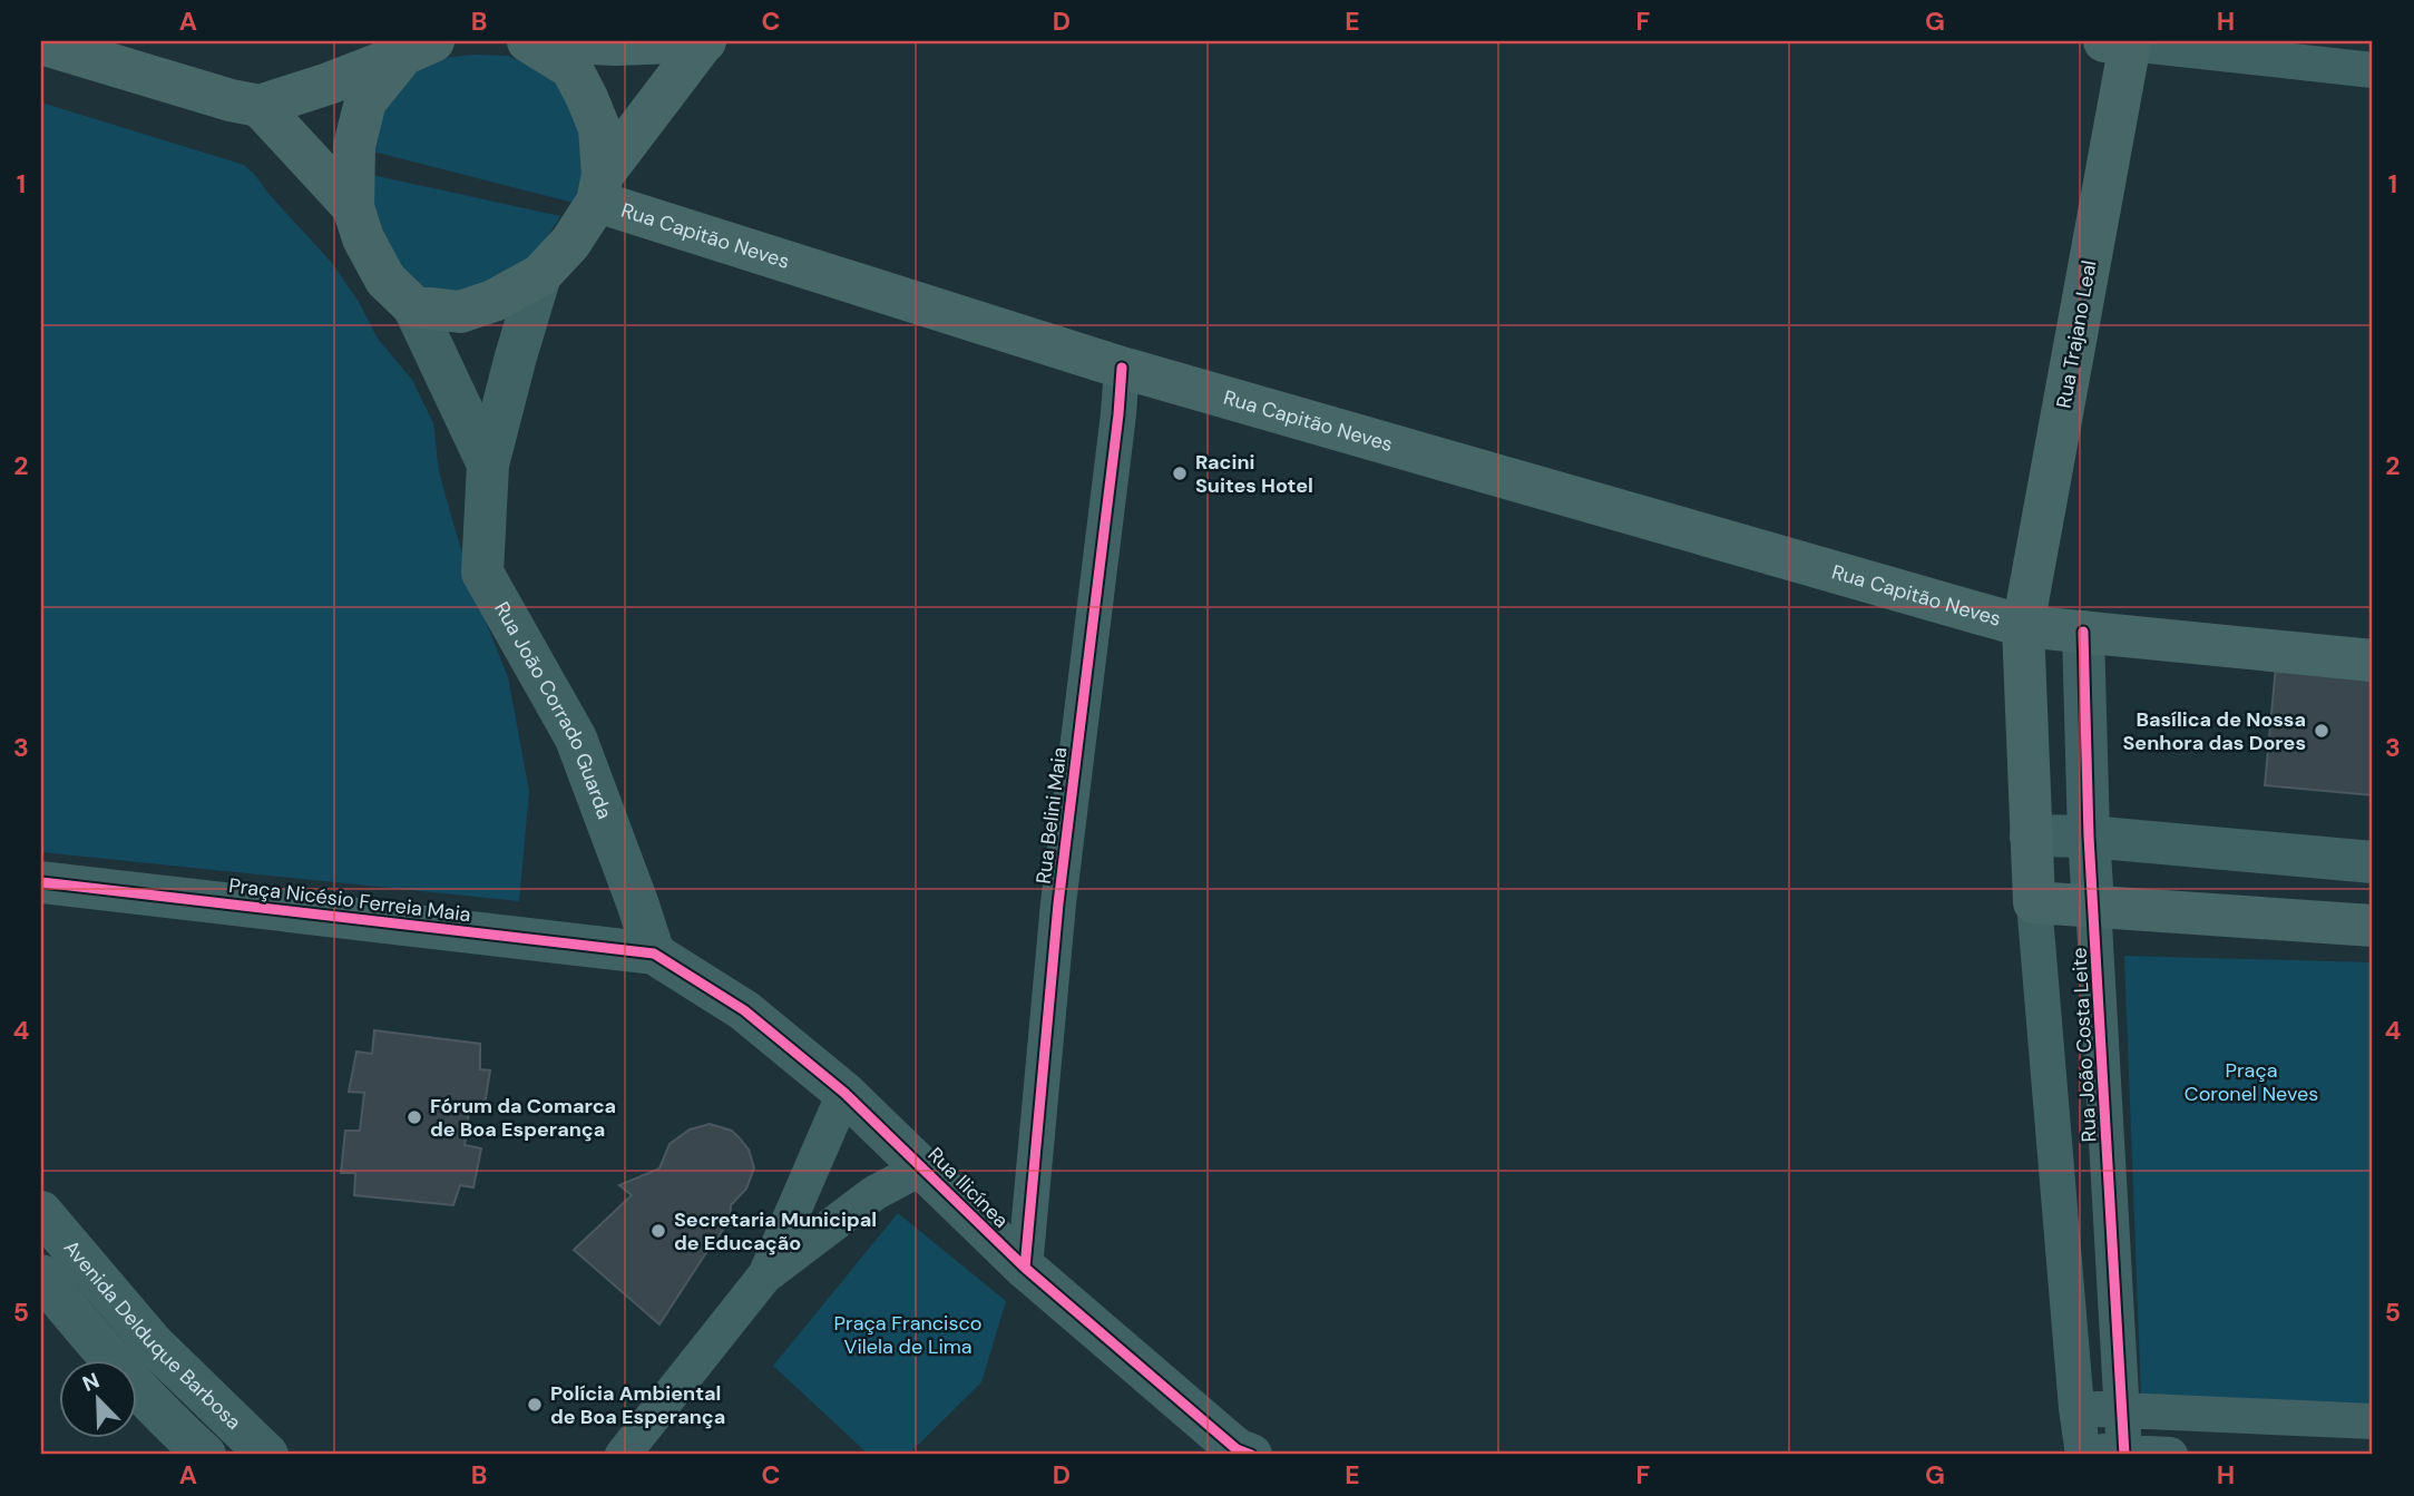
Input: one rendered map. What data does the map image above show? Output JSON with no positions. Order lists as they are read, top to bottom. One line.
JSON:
{"streets":{"main road":["Rua Capitão Neves","Rua Trajano Leal","Rua João Costa Leite"],"street":["Rua João Corrado Guarda","Rua Belini Maia","Praça Nicésio Ferreia Maia","Rua Ilicínea","Avenida Delduque Barbosa"]},"crossings":[["Rua Capitão Neves","Rua Trajano Leal"],["Rua Capitão Neves","Rua Belini Maia"],["Rua Capitão Neves","Rua João Costa Leite"],["Rua Trajano Leal","Rua João Costa Leite"],["Rua João Corrado Guarda","Praça Nicésio Ferreia Maia"],["Rua João Corrado Guarda","Rua Ilicínea"],["Rua Belini Maia","Rua Ilicínea"],["Praça Nicésio Ferreia Maia","Rua Ilicínea"]],"parks":["Praça Coronel Neves","Praça Francisco Vilela de Lima"],"places":["Racini Suites Hotel","Basílica de Nossa Senhora das Dores","Fórum da Comarca de Boa Esperança","Secretaria Municipal de Educação","Polícia Ambiental de Boa Esperança"],"north":"top left","grid":{"columns":["A","B","C","D","E","F","G","H"],"rows":["1","2","3","4","5"]}}
